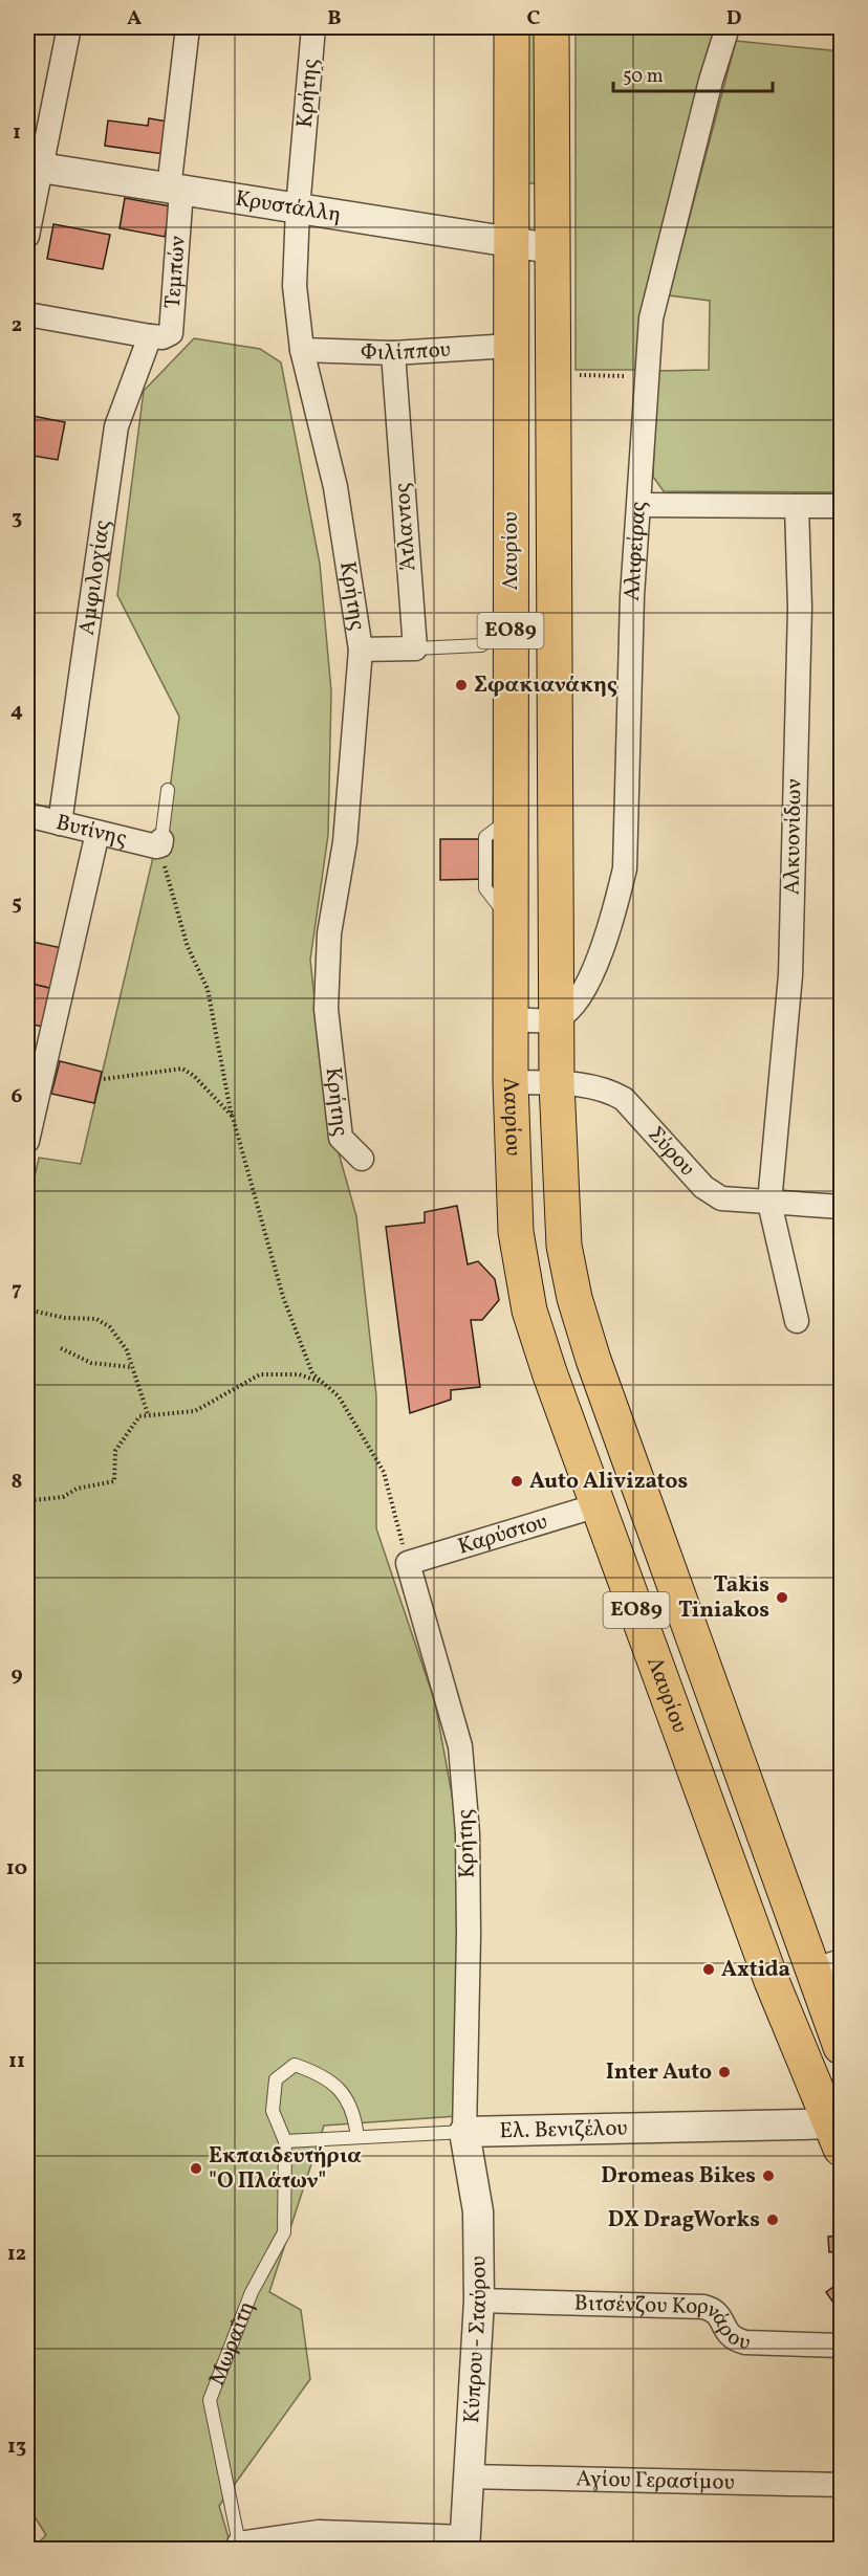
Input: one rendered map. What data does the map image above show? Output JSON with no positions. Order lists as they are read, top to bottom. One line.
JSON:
{"streets":{"main road":["Λαυρίου","ΕΟ89"],"street":["Κρήτης","Κρυστάλλη","Τεμπών","Φιλίππου","Άτλαντος","Αλιφείρας","Αμφιλοχίας","Βυτίνης","Αλκυονίδων","Σύρου","Καρύστου","Ελ. Βενιζέλου","Βιτσένζου Κορνάρου","Κύπρου - Σταύρου","Αγίου Γερασίμου"],"lane":["Μωραΐτη"]},"crossings":[["Κρήτης","Κρυστάλλη"],["Κρήτης","Φιλίππου"],["Κρήτης","Καρύστου"],["Κρήτης","Ελ. Βενιζέλου"],["Κρήτης","Κύπρου - Σταύρου"],["Κρυστάλλη","Τεμπών"],["Κρυστάλλη","Λαυρίου"],["Τεμπών","Αμφιλοχίας"],["Φιλίππου","Άτλαντος"],["Φιλίππου","Λαυρίου"],["Αλιφείρας","Λαυρίου"],["Λαυρίου","Σύρου"],["Λαυρίου","Καρύστου"],["Λαυρίου","Ελ. Βενιζέλου"],["Αμφιλοχίας","Βυτίνης"],["Αλκυονίδων","Σύρου"],["Ελ. Βενιζέλου","Κύπρου - Σταύρου"],["Ελ. Βενιζέλου","Μωραΐτη"],["Βιτσένζου Κορνάρου","Κύπρου - Σταύρου"],["Κύπρου - Σταύρου","Αγίου Γερασίμου"]],"places":["Σφακιανάκης","Auto Alivizatos","Takis Tiniakos","Axtida","Inter Auto","Εκπαιδευτήρια \"Ο Πλάτων\"","Dromeas Bikes","DX DragWorks"],"scale_bar":"50 m","grid":{"columns":["A","B","C","D"],"rows":["1","2","3","4","5","6","7","8","9","10","11","12","13"]}}
